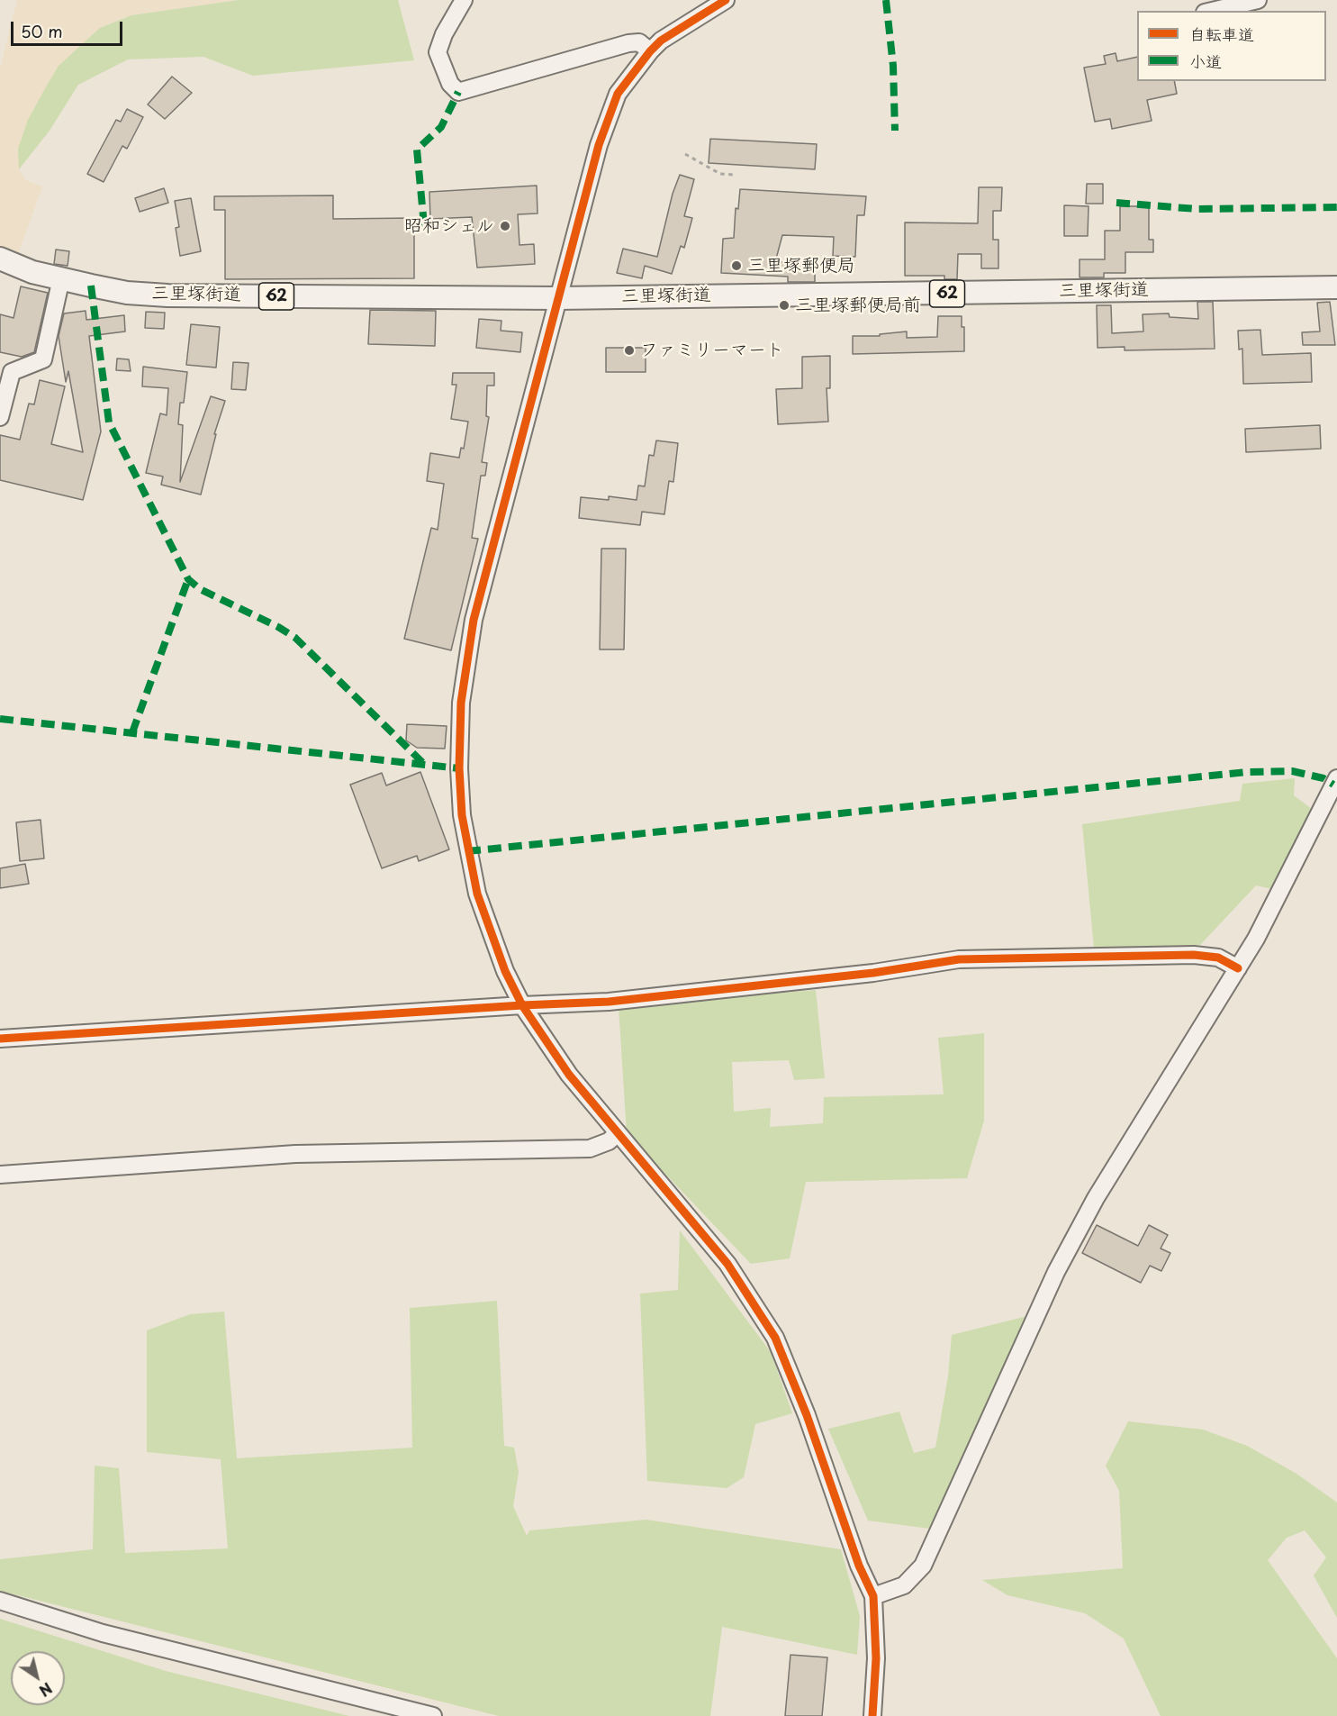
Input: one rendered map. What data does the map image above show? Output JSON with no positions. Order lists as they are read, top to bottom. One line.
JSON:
{"streets":{"main road":["三里塚街道","62"]},"places":["昭和シェル","三里塚郵便局","三里塚郵便局前","ファミリーマート"],"legend":["自転車道","小道"],"scale_bar":"50 m","north":"bottom right"}
